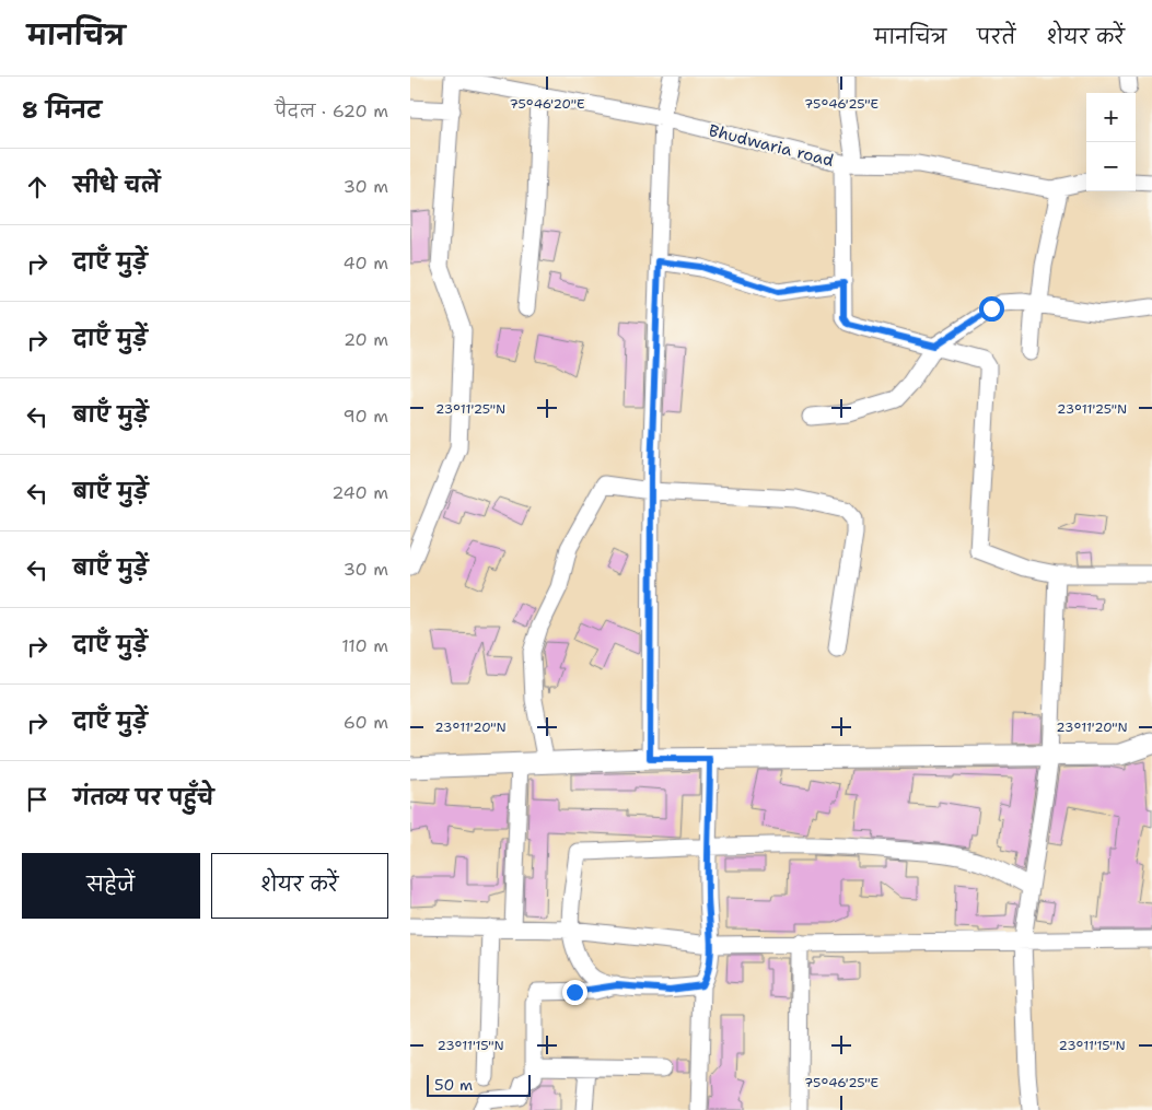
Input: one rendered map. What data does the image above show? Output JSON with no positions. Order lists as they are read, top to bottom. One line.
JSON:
{"streets":{"street":["Bhudwaria road"]},"scale_bar":"50 m","page":{"header":"मानचित्र","nav":["मानचित्र","परतें","शेयर करें"],"heading":["8 मिनट","पैदल · 620 m"],"map_buttons":["+","−"],"list":[["सीधे चलें","30 m"],["दाएँ मुड़ें","40 m"],["दाएँ मुड़ें","20 m"],["बाएँ मुड़ें","90 m"],["बाएँ मुड़ें","240 m"],["बाएँ मुड़ें","30 m"],["दाएँ मुड़ें","110 m"],["दाएँ मुड़ें","60 m"],"गंतव्य पर पहुँचे"],"buttons":["सहेजें","शेयर करें"],"scale":"50 m"},"coordinates":["75°46'20\"E","75°46'25\"E","23°11'25\"N","23°11'20\"N","23°11'15\"N"]}
